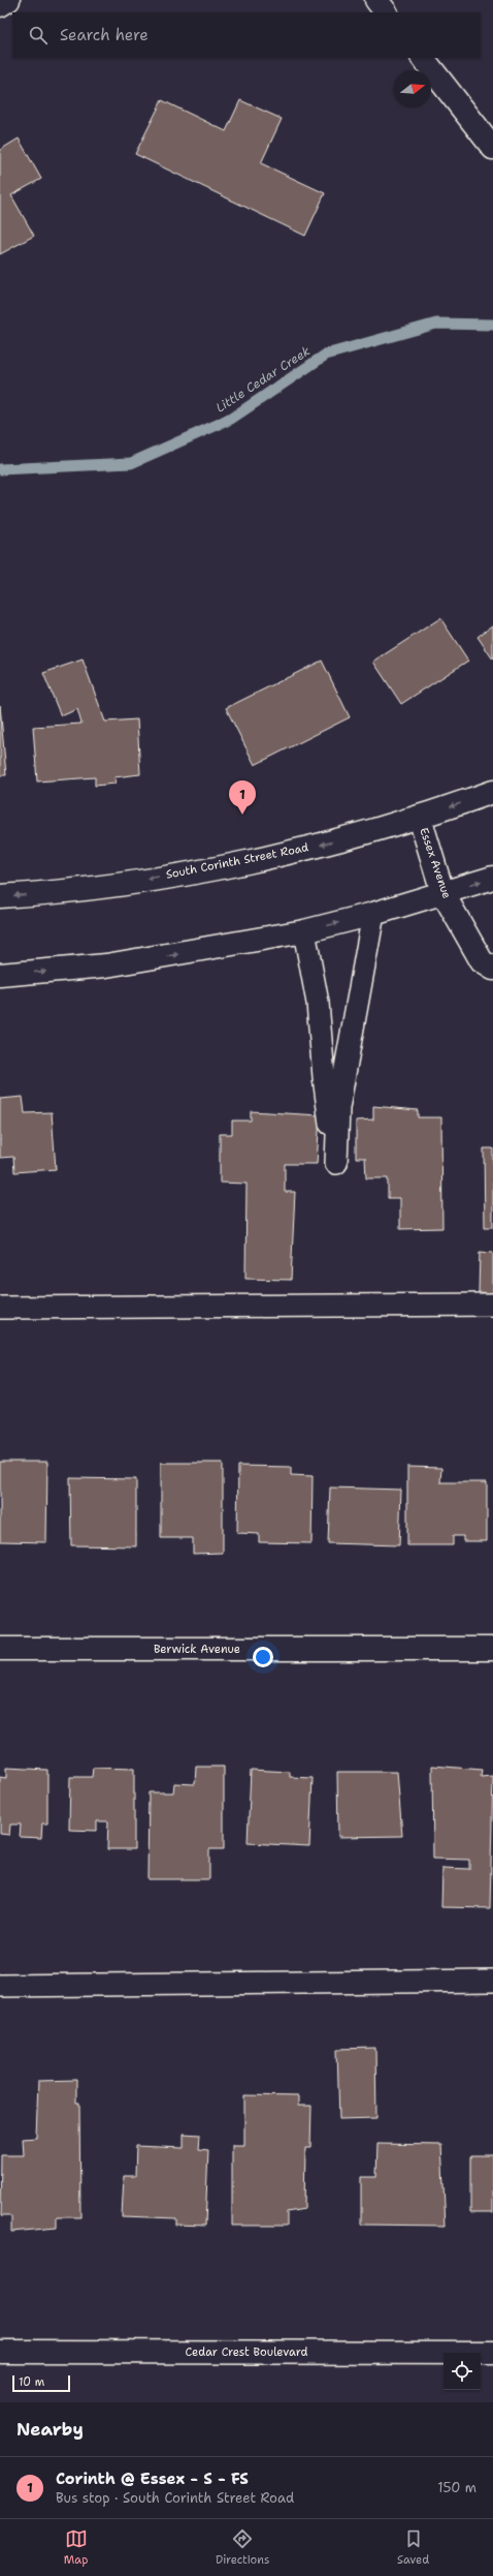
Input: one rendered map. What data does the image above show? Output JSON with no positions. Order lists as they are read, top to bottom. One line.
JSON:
{"streets":{"street":["South Corinth Street Road","Essex Avenue","Berwick Avenue","Cedar Crest Boulevard"]},"crossings":[["South Corinth Street Road","Essex Avenue"]],"water":["Little Cedar Creek"],"scale_bar":"10 m","north":"right","page":{"search":"Search here","pins":"1","scale":"10 m","heading":"Nearby","list":[{"mark":"1","name":"Corinth @ Essex - S - FS","note":"Bus stop · South Corinth Street Road","value":"150 m"}],"nav":["Map","Directions","Saved"]}}
